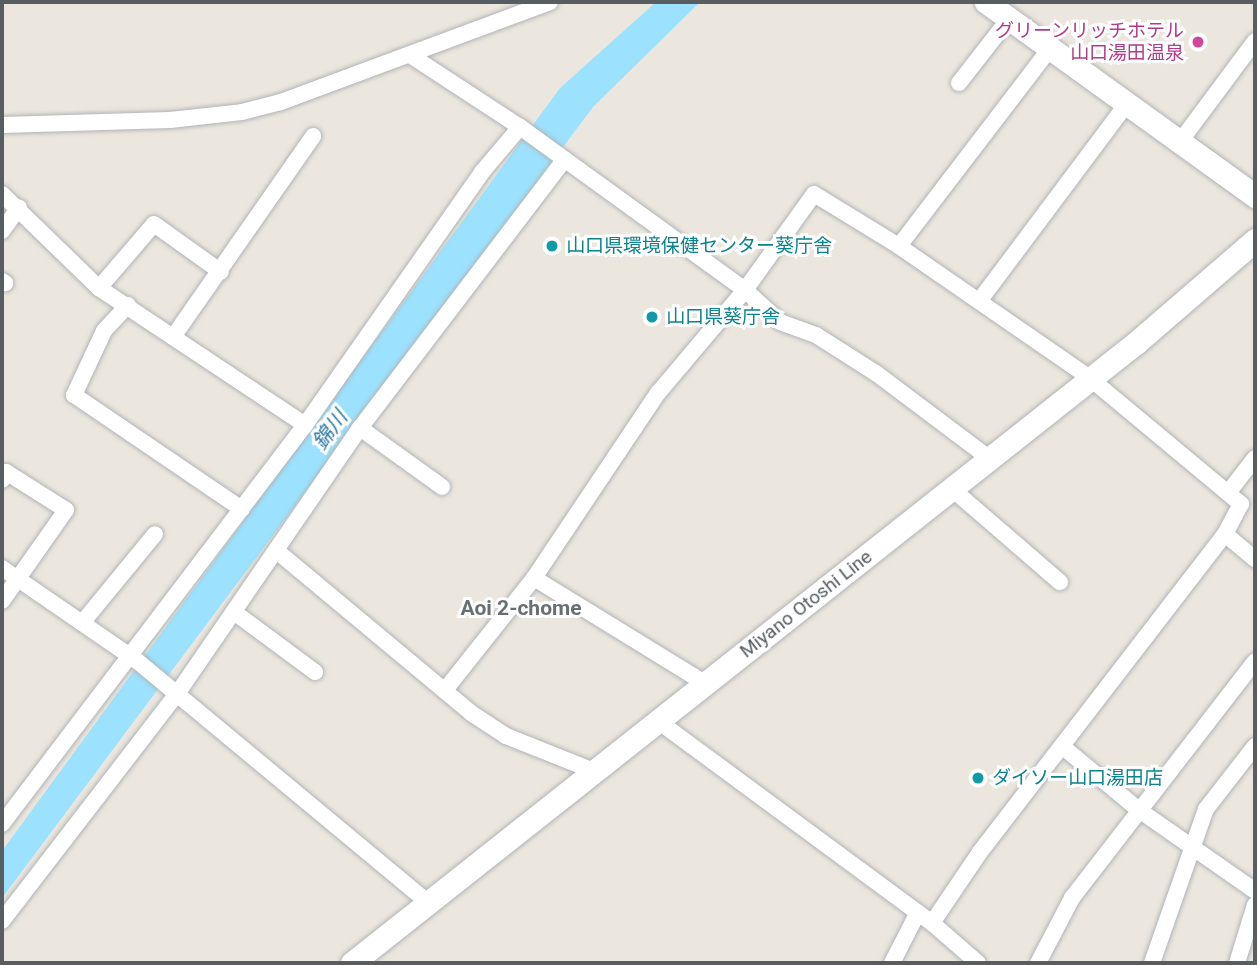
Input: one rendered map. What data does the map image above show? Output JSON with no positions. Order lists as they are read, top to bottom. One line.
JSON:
{"streets":{"main road":["Miyano Otoshi Line"]},"districts":["Aoi 2-chome"],"water":["錦川"],"places":["グリーンリッチホテル 山口湯田温泉","山口県環境保健センター葵庁舎","山口県葵庁舎","ダイソー山口湯田店"]}
